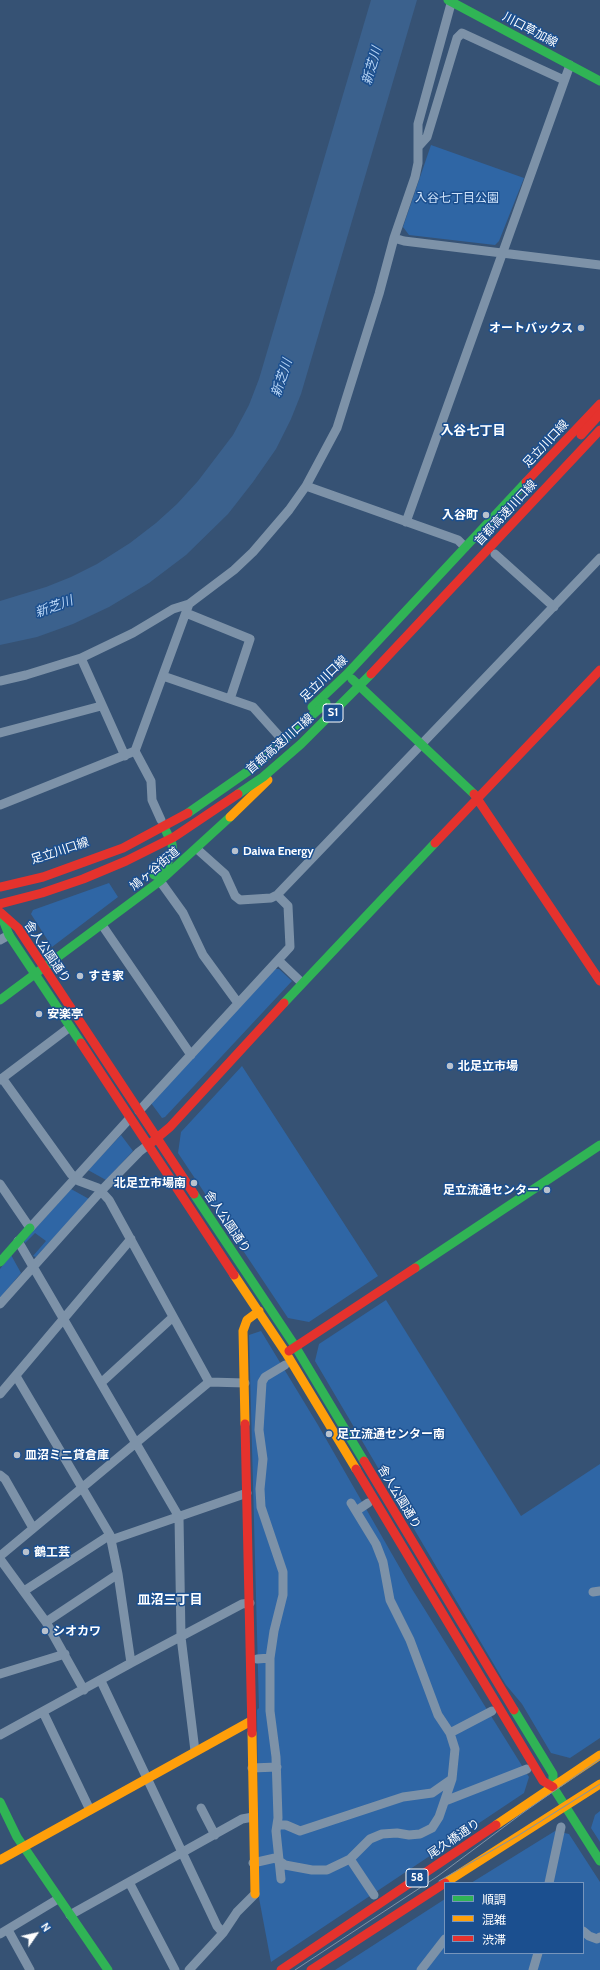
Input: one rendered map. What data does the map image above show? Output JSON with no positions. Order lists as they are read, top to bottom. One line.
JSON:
{"streets":{"main road":["川口草加線","足立川口線","首都高速川口線","S1","鳩ヶ谷街道","舎人公園通り","尾久橋通り","58"]},"crossings":[["足立川口線","鳩ヶ谷街道"],["鳩ヶ谷街道","舎人公園通り"],["舎人公園通り","尾久橋通り"],["舎人公園通り","58"]],"districts":["入谷七丁目","皿沼三丁目"],"water":["新芝川"],"parks":["入谷七丁目公園"],"places":["オートバックス","入谷町","Daiwa Energy","すき家","安楽亭","北足立市場","北足立市場南","足立流通センター","足立流通センター南","皿沼ミニ貸倉庫","鶴工芸","シオカワ"],"legend":["順調","混雑","渋滞"],"north":"top right"}
